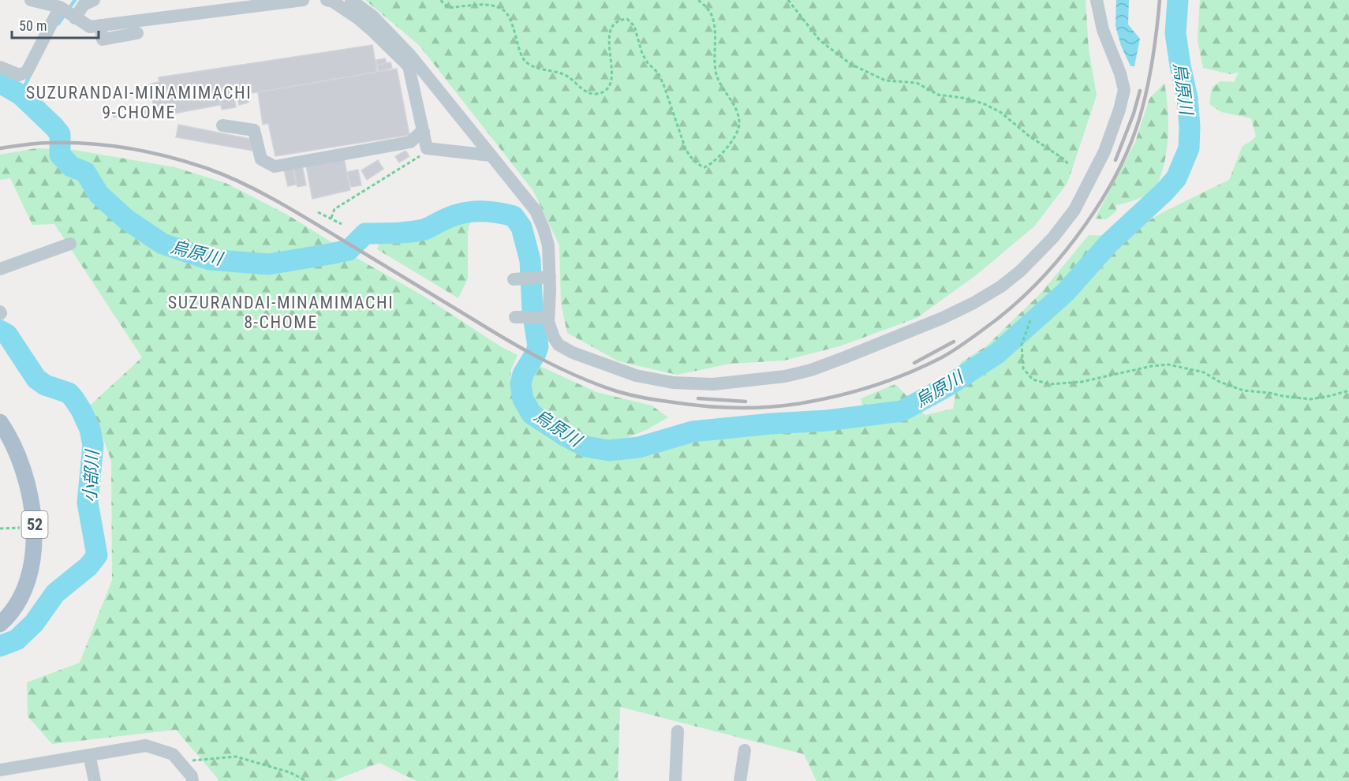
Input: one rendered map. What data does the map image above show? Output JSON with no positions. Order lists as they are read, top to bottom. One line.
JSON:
{"streets":{"main road":["52"]},"districts":["SUZURANDAI-MINAMIMACHI 9-CHOME","SUZURANDAI-MINAMIMACHI 8-CHOME"],"water":["烏原川","小部川"],"scale_bar":"50 m"}
